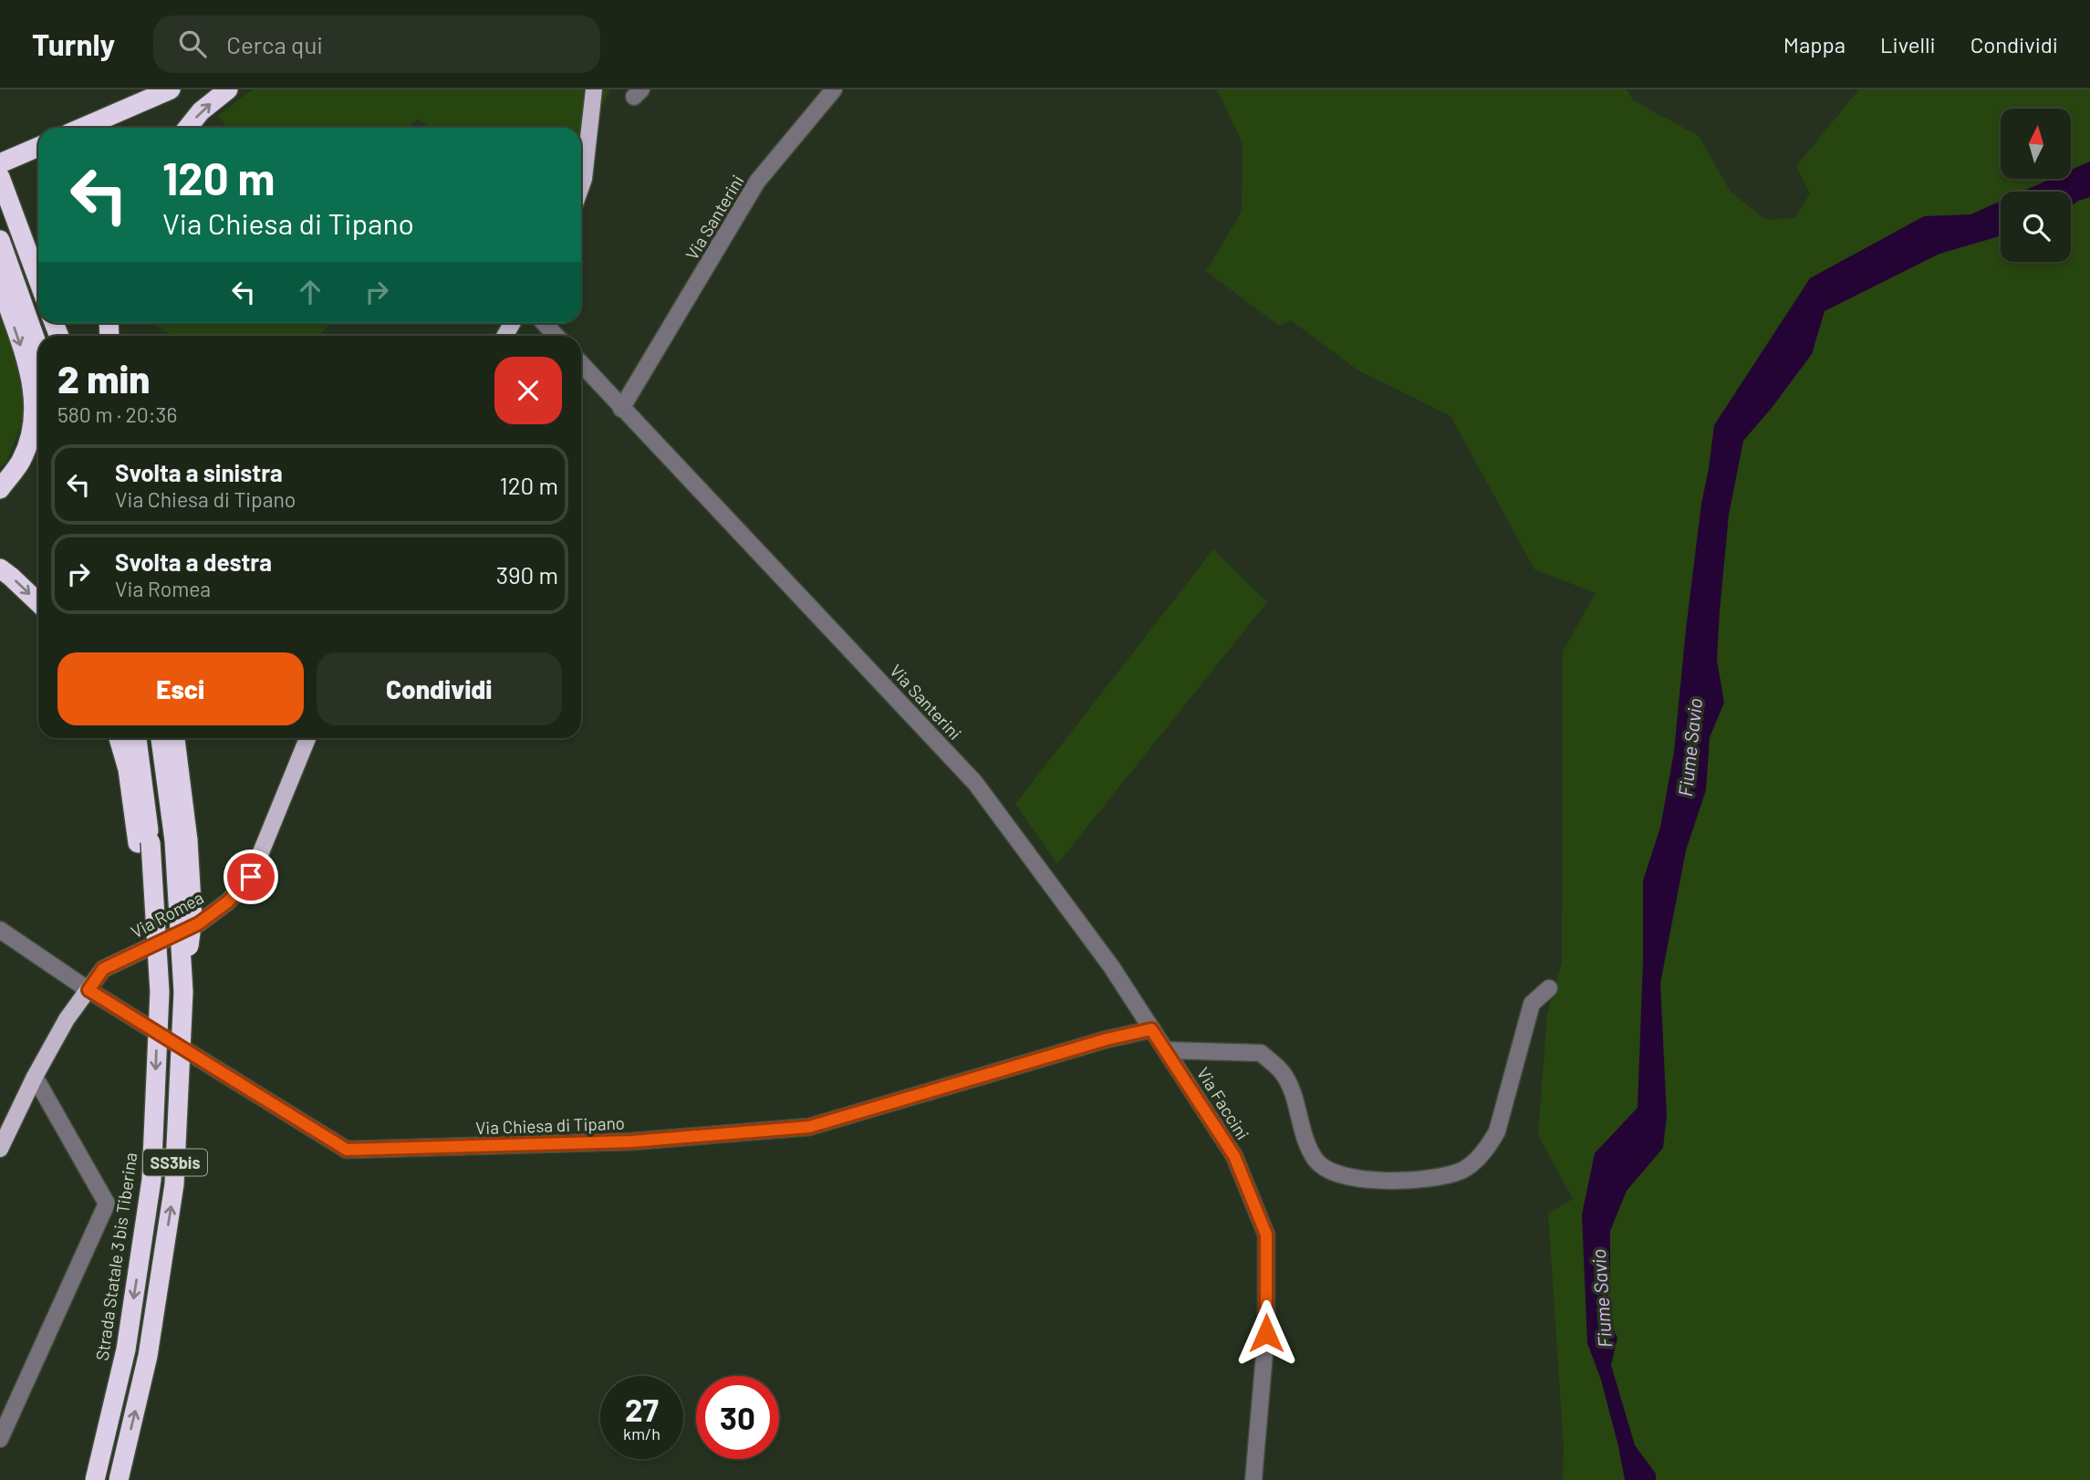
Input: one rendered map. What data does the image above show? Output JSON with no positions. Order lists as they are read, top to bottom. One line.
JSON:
{"streets":{"highway":["SS3bis","Strada Statale 3 bis Tiberina"],"main road":["Via Romea"],"street":["Via Santerini","Via Faccini","Via Chiesa di Tipano"]},"crossings":[["Via Santerini","Via Faccini"],["Via Santerini","Via Chiesa di Tipano"],["Via Romea","Via Chiesa di Tipano"]],"water":["Fiume Savio"],"north":"top","page":{"header":"Turnly","search":"Cerca qui","nav":["Mappa","Livelli","Condividi"],"turn":["120 m","Via Chiesa di Tipano"],"heading":["2 min","580 m · 20:36"],"list":[{"name":"Svolta a sinistra","note":"Via Chiesa di Tipano","value":"120 m"},{"name":"Svolta a destra","note":"Via Romea","value":"390 m"}],"buttons":["Esci","Condividi"],"speed":"27 km/h","limit":"30"}}
